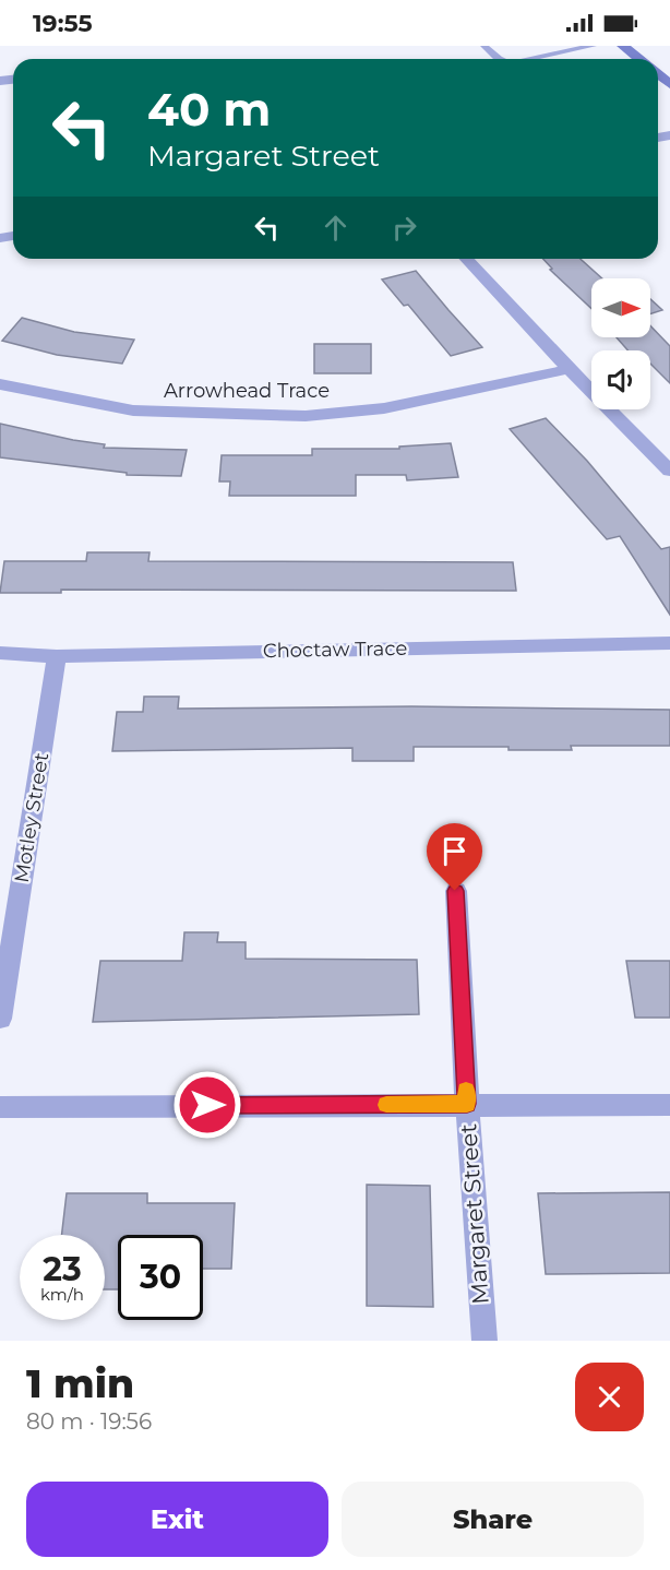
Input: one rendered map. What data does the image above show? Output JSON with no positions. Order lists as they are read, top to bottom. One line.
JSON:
{"streets":{"street":["Arrowhead Trace","Choctaw Trace","Motley Street","Margaret Street"]},"crossings":[["Choctaw Trace","Motley Street"]],"north":"right","page":{"status":"19:55","turn":["40 m","Margaret Street"],"speed":"23 km/h","limit":"30","heading":["1 min","80 m · 19:56"],"buttons":["Exit","Share"]}}
